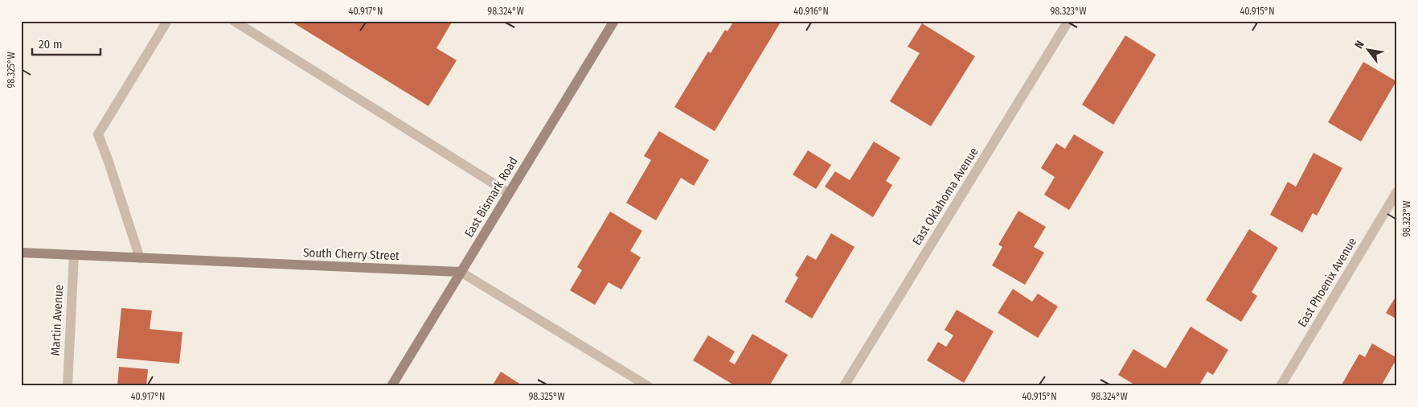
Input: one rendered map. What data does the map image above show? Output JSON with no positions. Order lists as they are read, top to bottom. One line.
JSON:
{"streets":{"street":["East Oklahoma Avenue","East Bismark Road","South Cherry Street","East Phoenix Avenue","Martin Avenue"]},"crossings":[["East Bismark Road","South Cherry Street"],["South Cherry Street","Martin Avenue"]],"scale_bar":"20 m","north":"top left","coordinates":["40.917°N","98.324°W","40.916°N","98.323°W","40.915°N","98.325°W"]}
